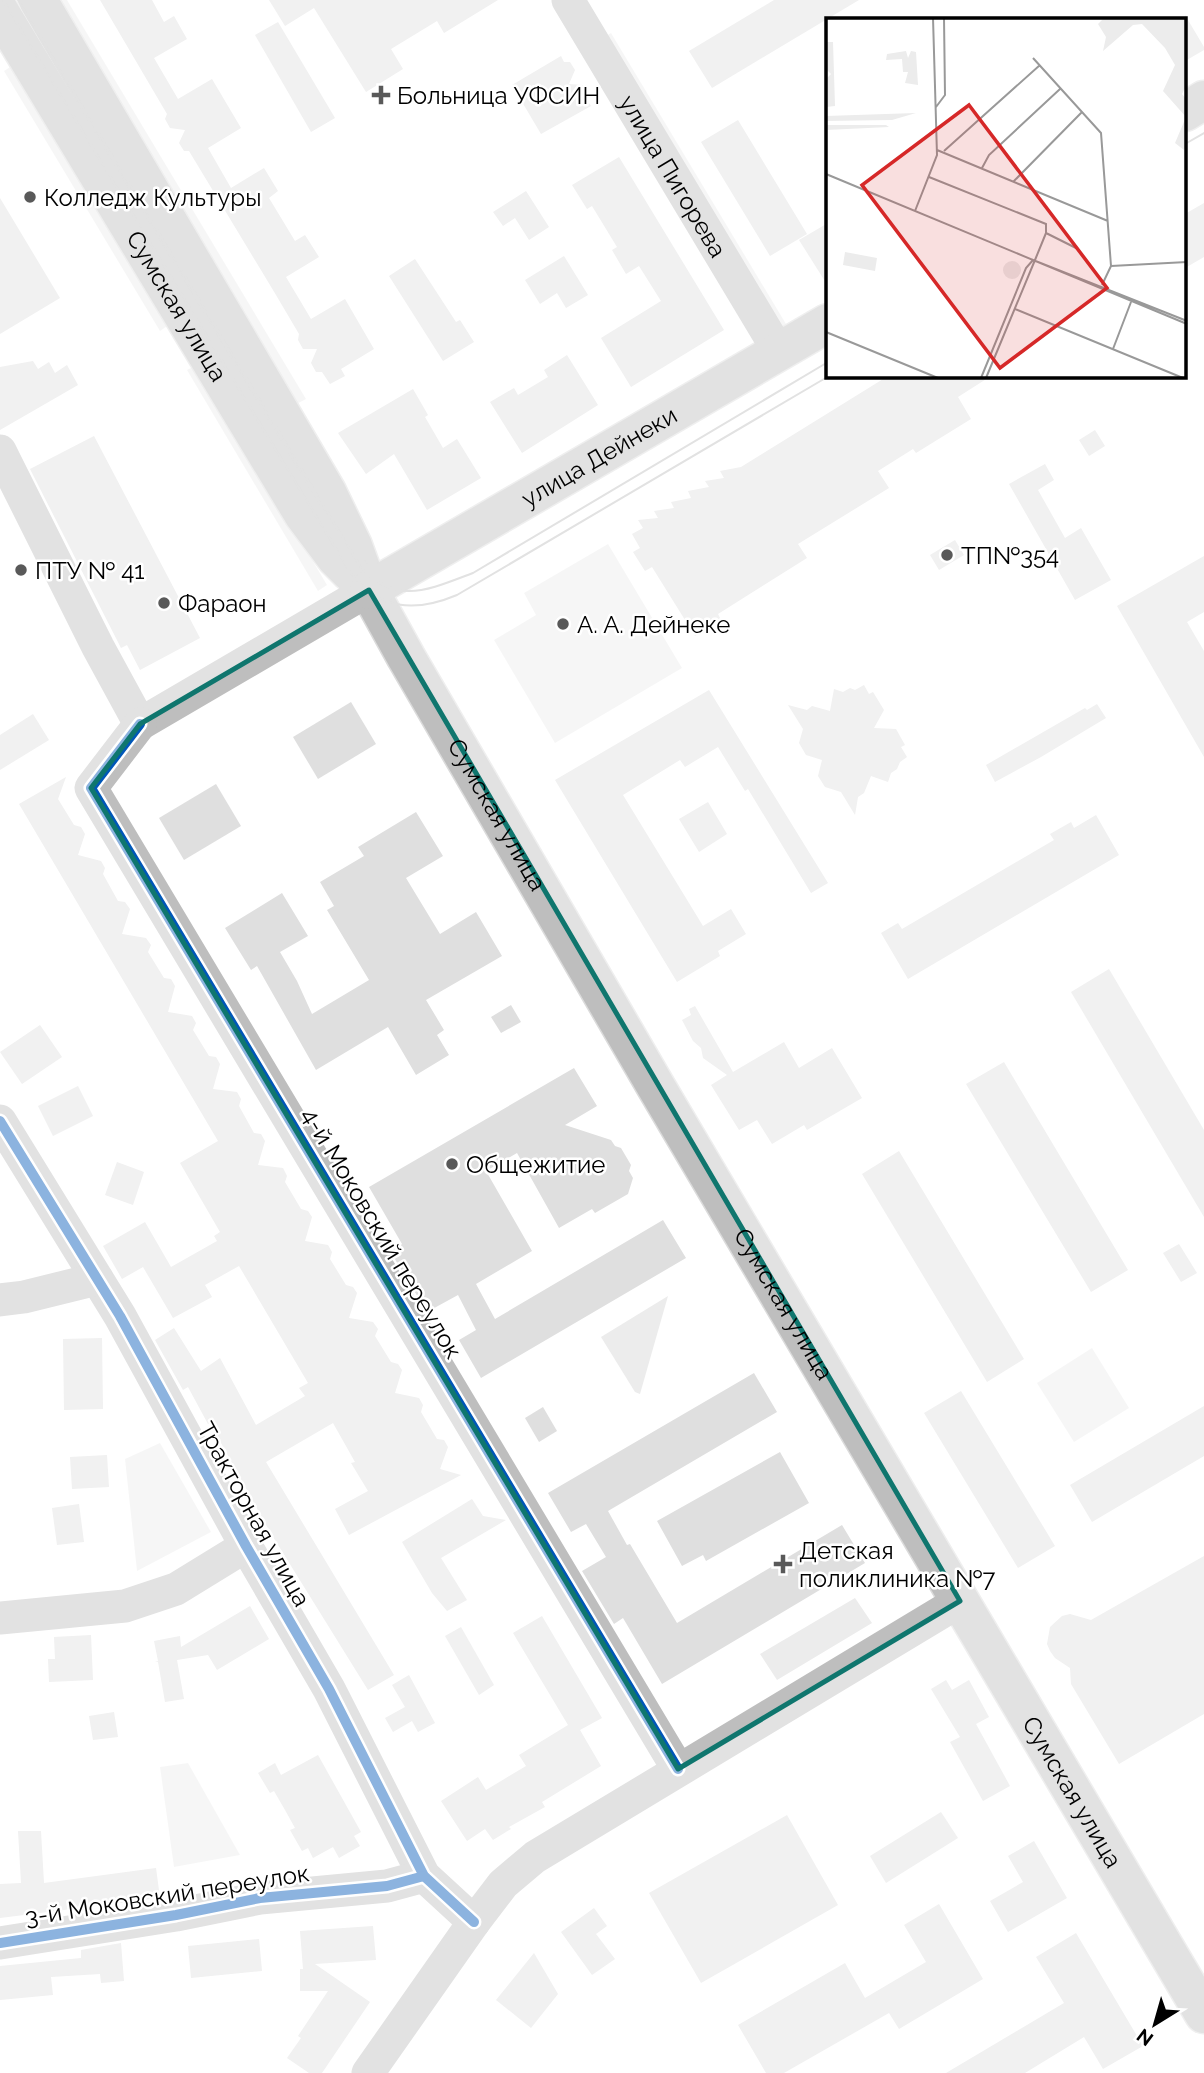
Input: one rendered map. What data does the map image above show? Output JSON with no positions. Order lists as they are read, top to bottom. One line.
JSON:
{"streets":{"main road":["Сумская улица","улица Дейнеки"],"street":["улица Пигорева","4-й Моковский переулок","Тракторная улица","3-й Моковский переулок"]},"crossings":[["улица Пигорева","улица Дейнеки"],["Сумская улица","улица Дейнеки"],["Тракторная улица","3-й Моковский переулок"]],"places":{"health":["Больница УФСИН","Детская поликлиника №7"],"other":["Колледж Культуры","ТП№354","ПТУ № 41","Фараон","А. А. Дейнеке","Общежитие"]},"north":"bottom left"}
